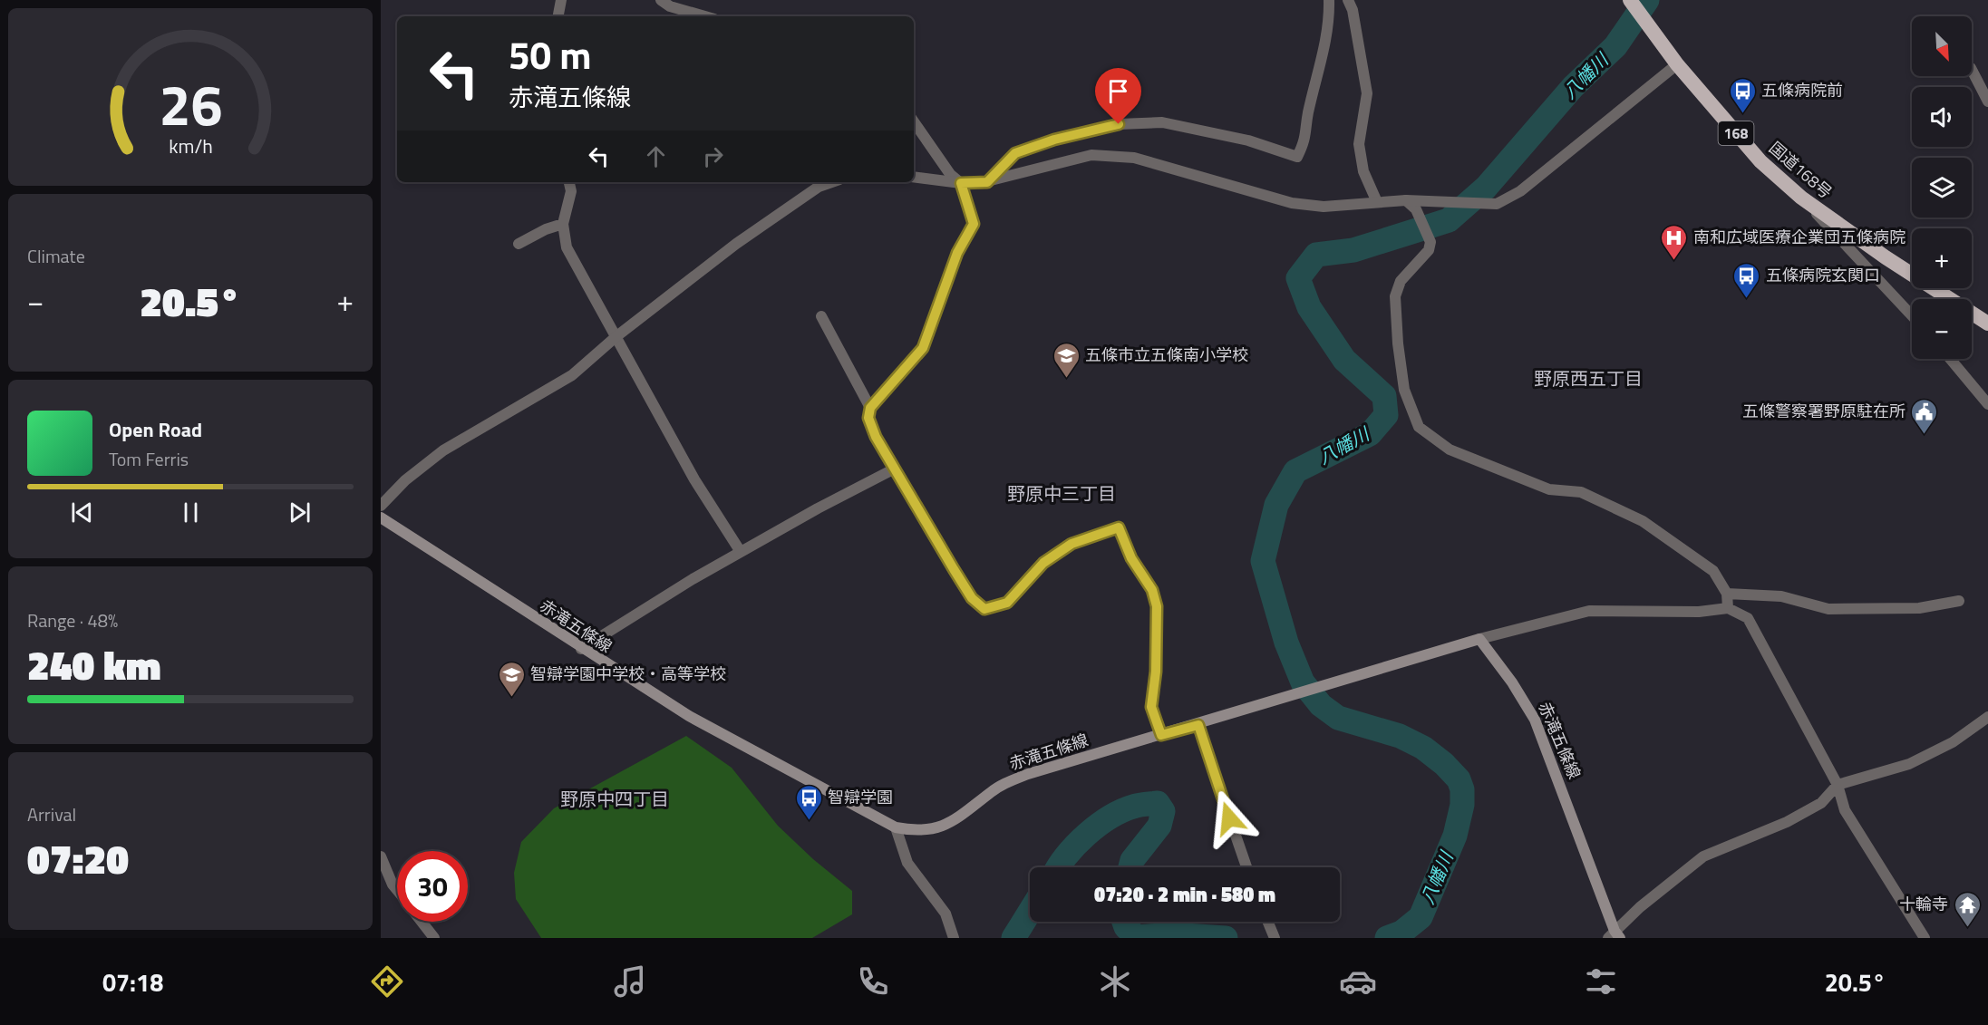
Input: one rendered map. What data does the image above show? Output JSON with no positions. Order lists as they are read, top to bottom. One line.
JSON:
{"streets":{"highway":["168","国道168号"],"main road":["赤滝五條線"]},"districts":["野原西五丁目","野原中三丁目","野原中四丁目"],"water":["八幡川"],"places":{"bus stop":["五條病院前","五條病院玄関口","智辯学園"],"hospital":["南和広域医療企業団五條病院"],"school or university":["五條市立五條南小学校","智辯学園中学校・高等学校"],"public building":["五條警察署野原駐在所"],"temple":["十輪寺"]},"north":"bottom right","page":{"map_buttons":["+","−"],"turn":["50 m","赤滝五條線"],"tile":["Climate",["Range · 48%","240 km"],["Arrival","07:20"]],"heat":["−","20.5°","+"],"song":["Open Road","Tom Ferris"],"limit":"30","trip":"07:20 · 2 min · 580 m","tabs":["07:18","20.5°"],"gauge":["26","km/h"]}}
